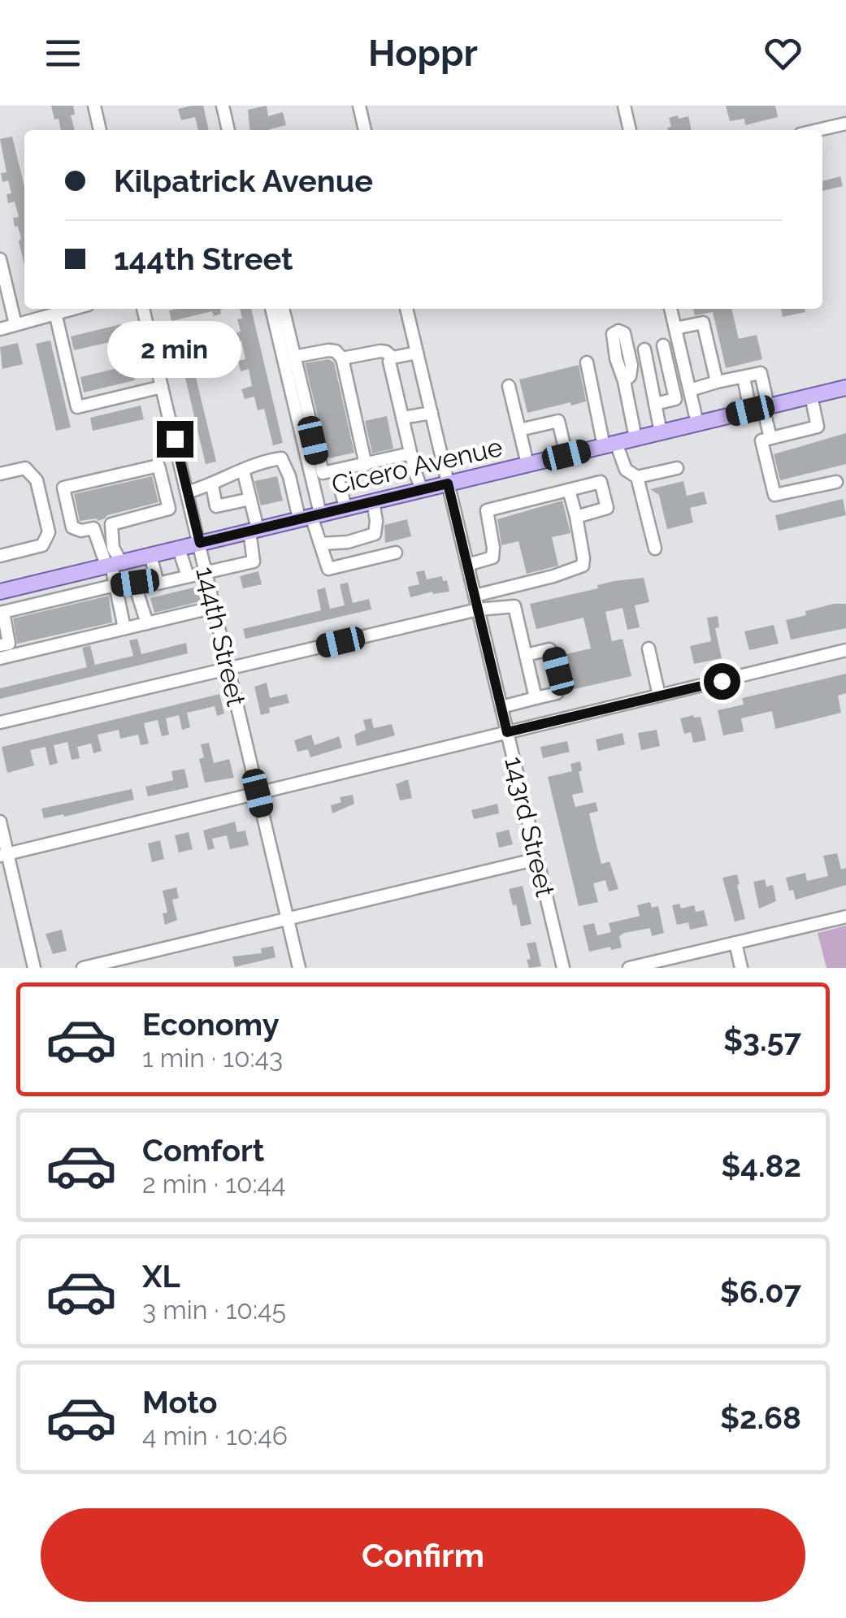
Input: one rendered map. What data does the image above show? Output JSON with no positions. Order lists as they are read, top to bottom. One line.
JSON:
{"streets":{"main road":["Cicero Avenue"],"street":["144th Street","143rd Street"]},"crossings":[["Cicero Avenue","144th Street"],["Cicero Avenue","143rd Street"]],"page":{"header":"Hoppr","banner":["Kilpatrick Avenue","144th Street"],"bubble":"2 min","list":[{"name":"Economy","note":"1 min · 10:43","value":"$3.57"},{"name":"Comfort","note":"2 min · 10:44","value":"$4.82"},{"name":"XL","note":"3 min · 10:45","value":"$6.07"},{"name":"Moto","note":"4 min · 10:46","value":"$2.68"}],"buttons":"Confirm"}}
